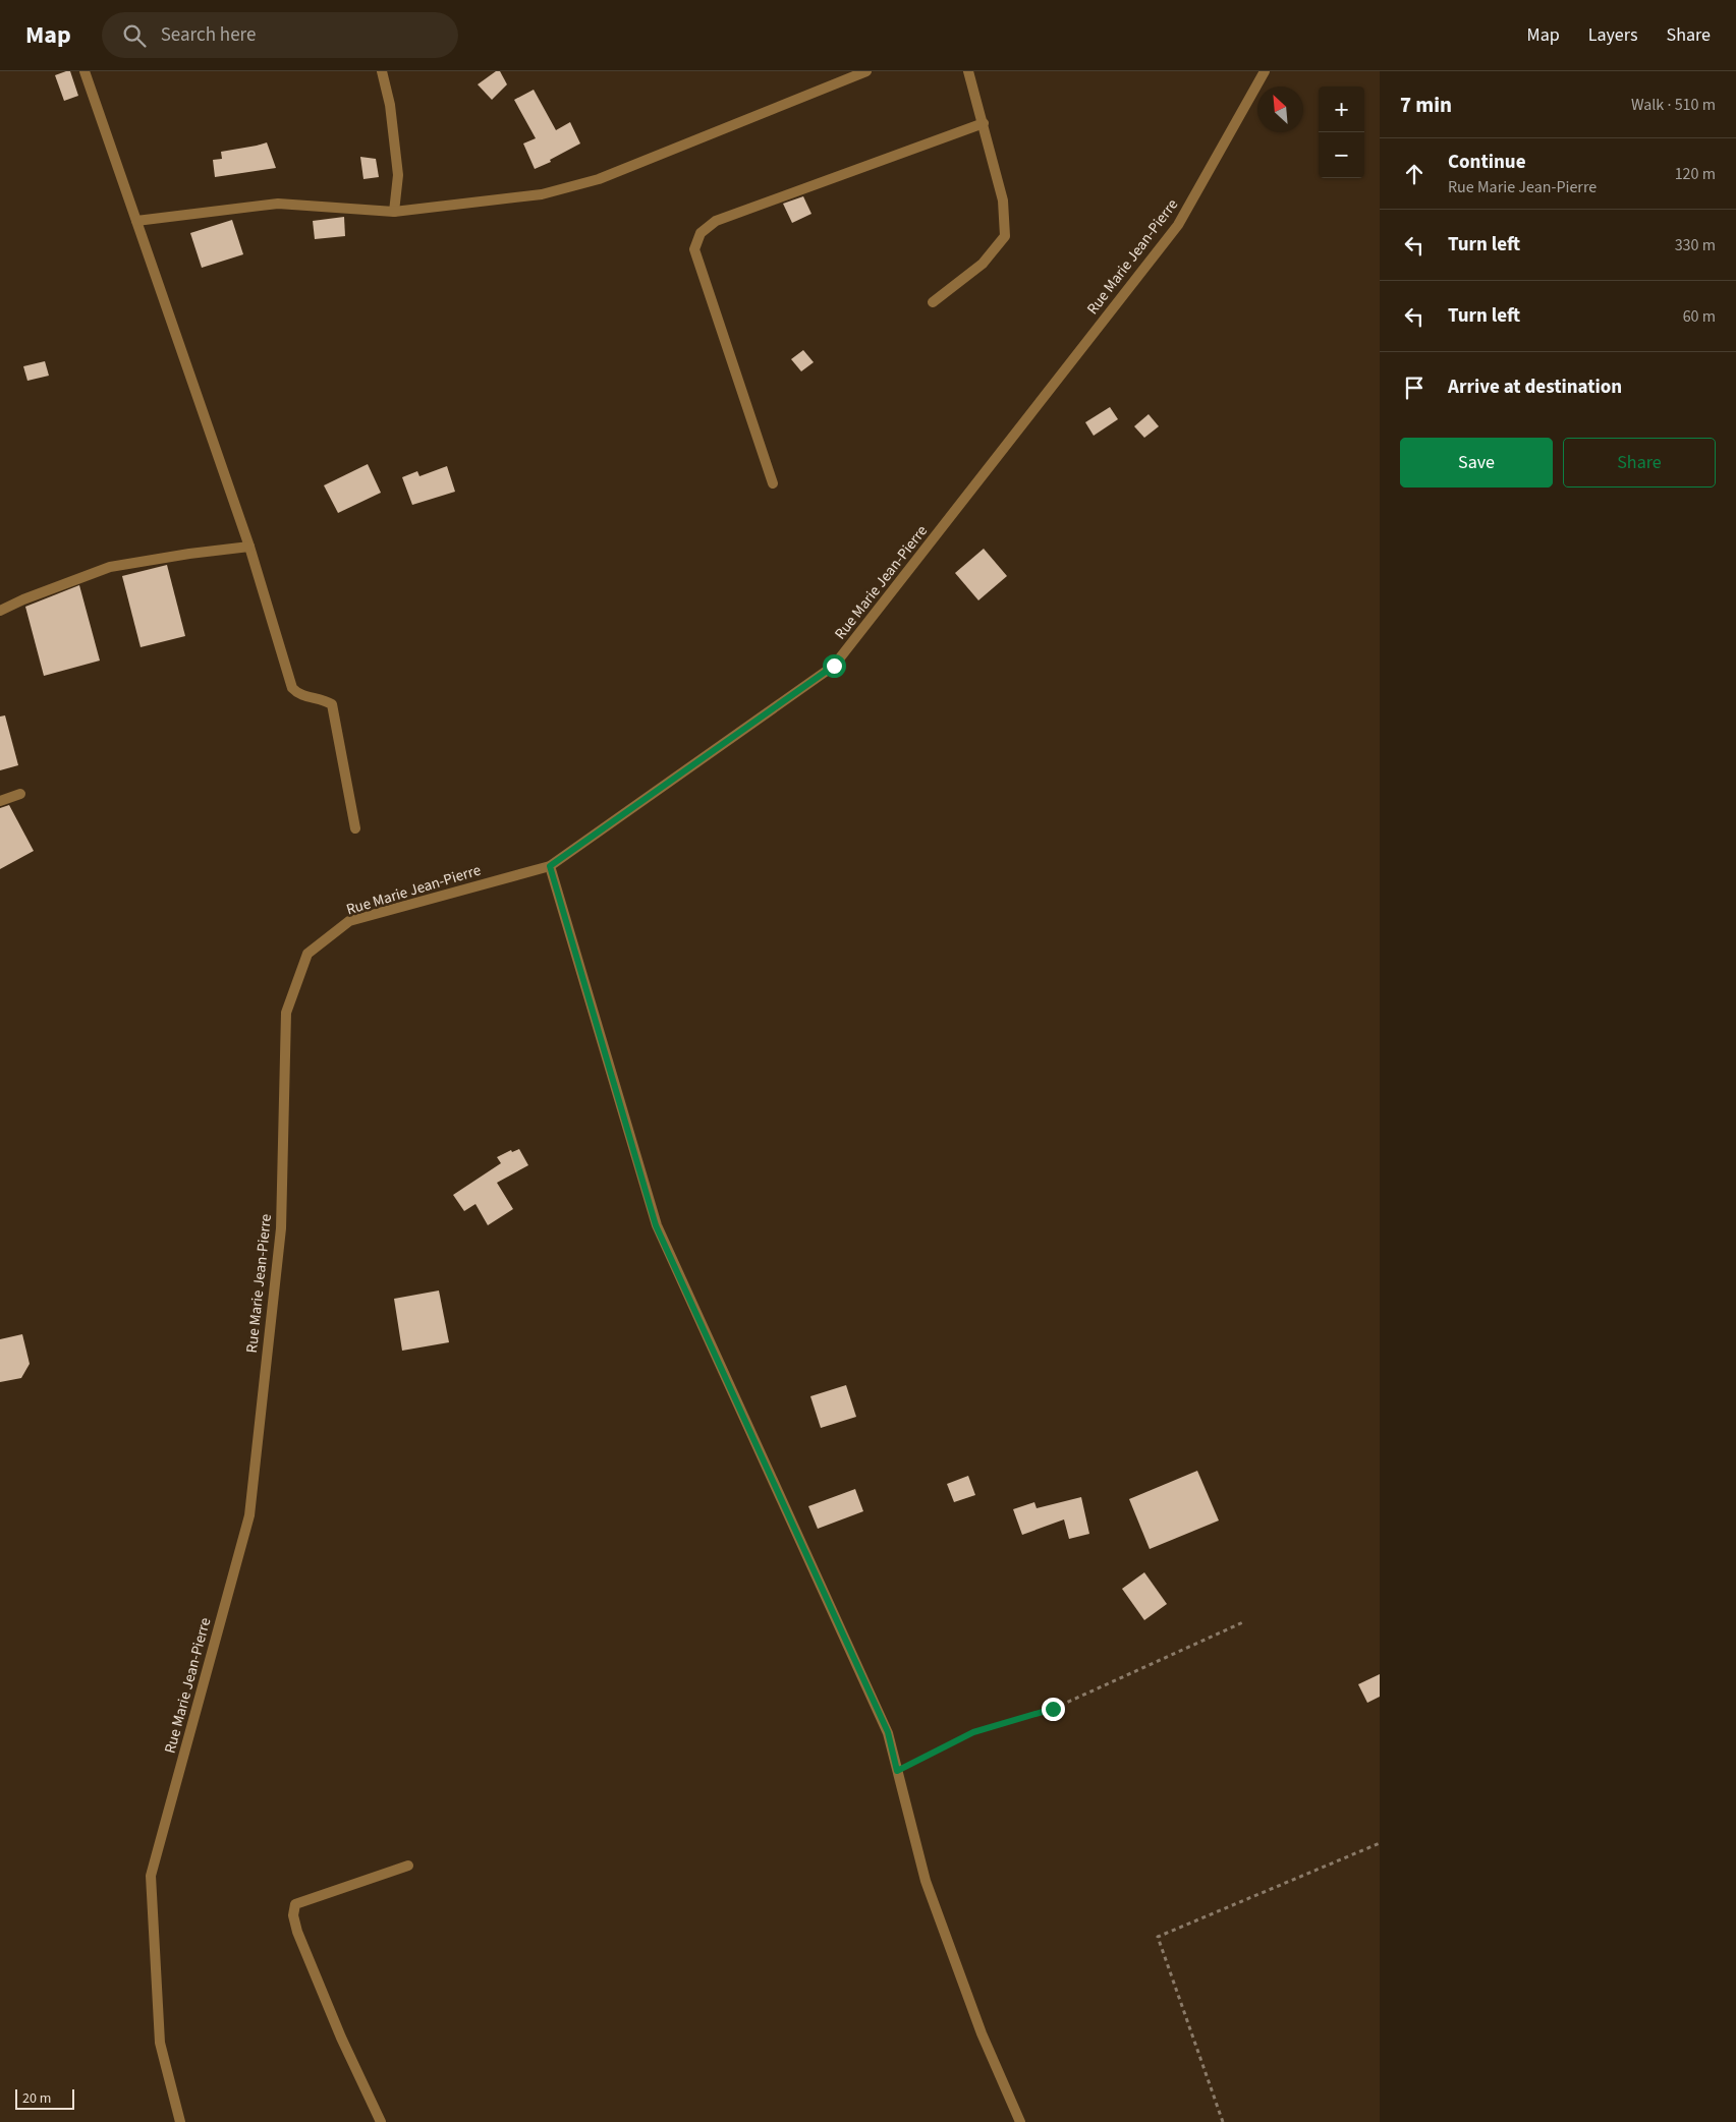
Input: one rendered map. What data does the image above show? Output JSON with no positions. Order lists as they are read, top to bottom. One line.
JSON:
{"streets":{"street":["Rue Marie Jean-Pierre"]},"scale_bar":"20 m","north":"top left","page":{"header":"Map","search":"Search here","nav":["Map","Layers","Share"],"heading":["7 min","Walk · 510 m"],"map_buttons":["+","−"],"list":[["Continue","Rue Marie Jean-Pierre","120 m"],["Turn left","330 m"],["Turn left","60 m"],"Arrive at destination"],"buttons":["Save","Share"],"scale":"20 m"}}
